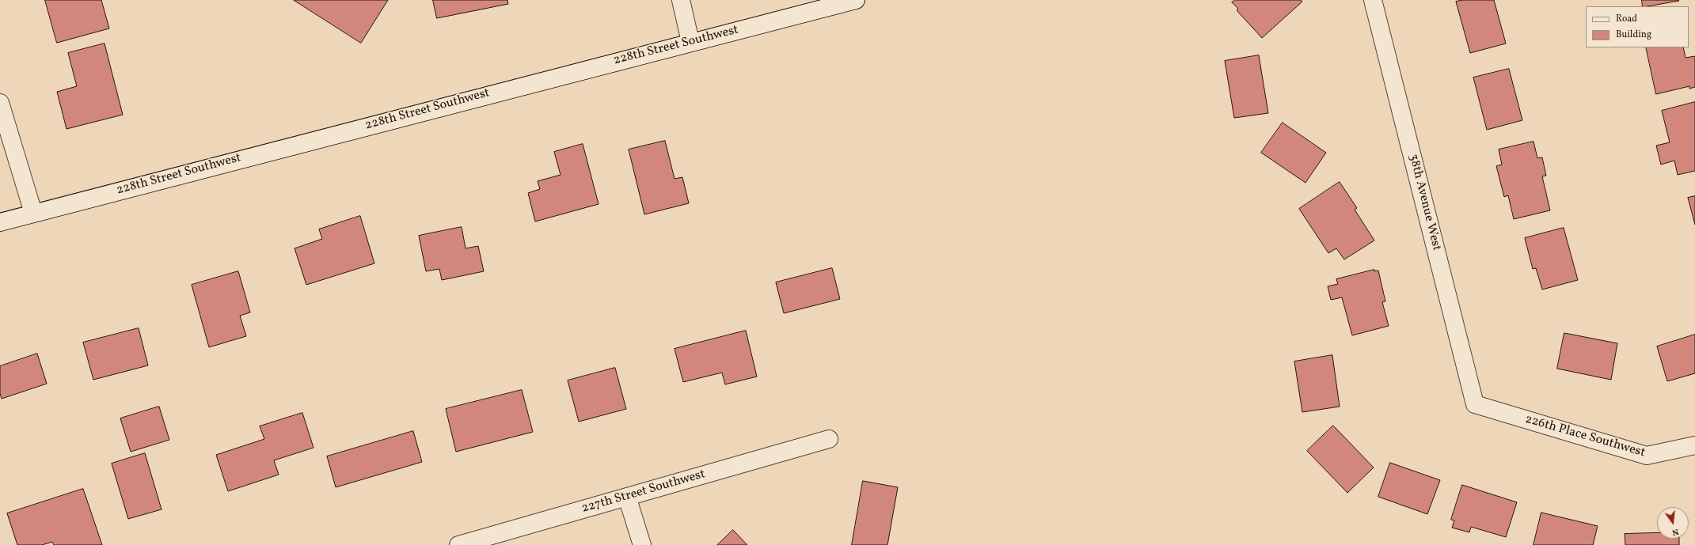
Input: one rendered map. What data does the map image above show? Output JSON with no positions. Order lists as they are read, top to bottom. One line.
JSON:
{"streets":{"street":["228th Street Southwest","38th Avenue West","226th Place Southwest","227th Street Southwest"]},"crossings":[["38th Avenue West","226th Place Southwest"]],"legend":["Road","Building"],"north":"bottom"}
